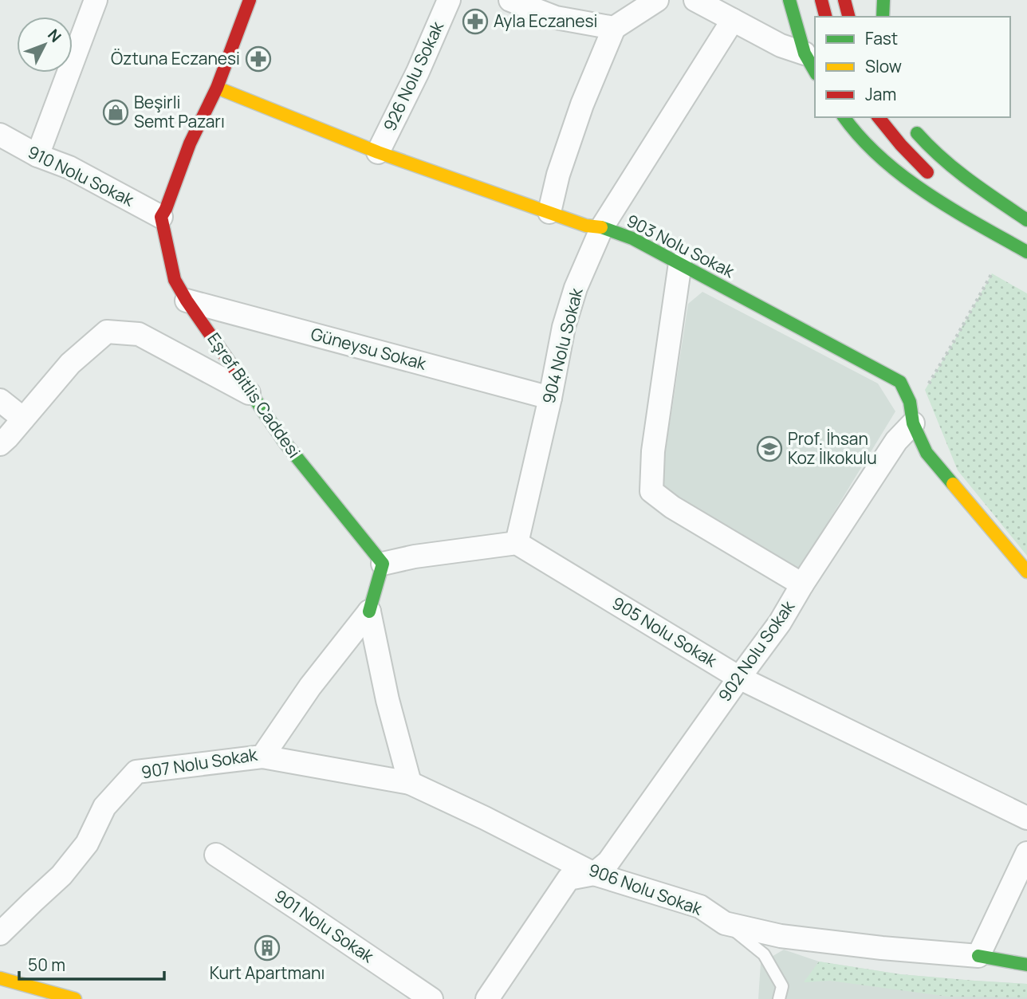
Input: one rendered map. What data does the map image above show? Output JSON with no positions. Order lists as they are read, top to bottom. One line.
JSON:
{"streets":{"street":["926 Nolu Sokak","910 Nolu Sokak","903 Nolu Sokak","904 Nolu Sokak","Güneysu Sokak","Eşref Bitlis Caddesi","905 Nolu Sokak","902 Nolu Sokak","907 Nolu Sokak","906 Nolu Sokak","901 Nolu Sokak"]},"crossings":[["926 Nolu Sokak","903 Nolu Sokak"],["910 Nolu Sokak","Eşref Bitlis Caddesi"],["903 Nolu Sokak","904 Nolu Sokak"],["903 Nolu Sokak","902 Nolu Sokak"],["904 Nolu Sokak","Güneysu Sokak"],["904 Nolu Sokak","905 Nolu Sokak"],["Güneysu Sokak","Eşref Bitlis Caddesi"],["905 Nolu Sokak","902 Nolu Sokak"],["902 Nolu Sokak","906 Nolu Sokak"],["907 Nolu Sokak","906 Nolu Sokak"]],"places":{"pharmacy":["Ayla Eczanesi","Öztuna Eczanesi"],"shop":["Beşirli Semt Pazarı"],"school or university":["Prof. İhsan Koz İlkokulu"],"building":["Kurt Apartmanı"]},"legend":["Fast","Slow","Jam"],"scale_bar":"50 m","north":"top right"}
